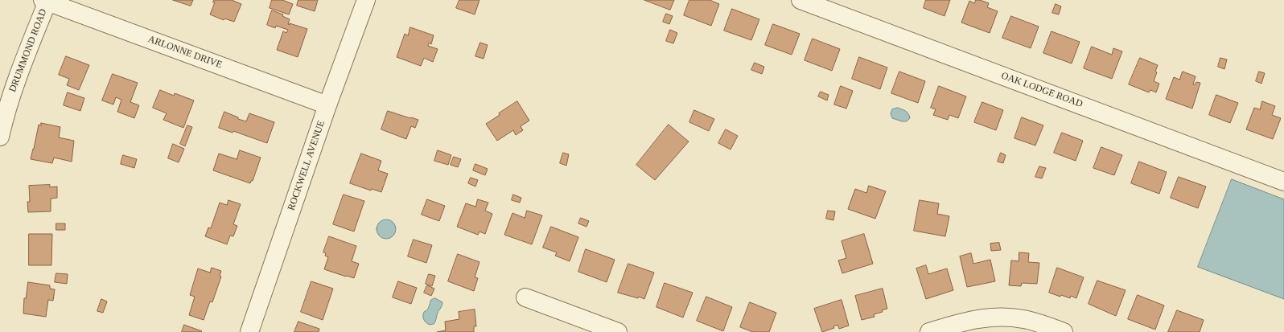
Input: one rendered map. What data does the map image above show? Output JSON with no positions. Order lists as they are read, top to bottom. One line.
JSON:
{"streets":{"street":["DRUMMOND ROAD","ARLONNE DRIVE","OAK LODGE ROAD","ROCKWELL AVENUE"]},"crossings":[["DRUMMOND ROAD","ARLONNE DRIVE"],["ARLONNE DRIVE","ROCKWELL AVENUE"]]}
